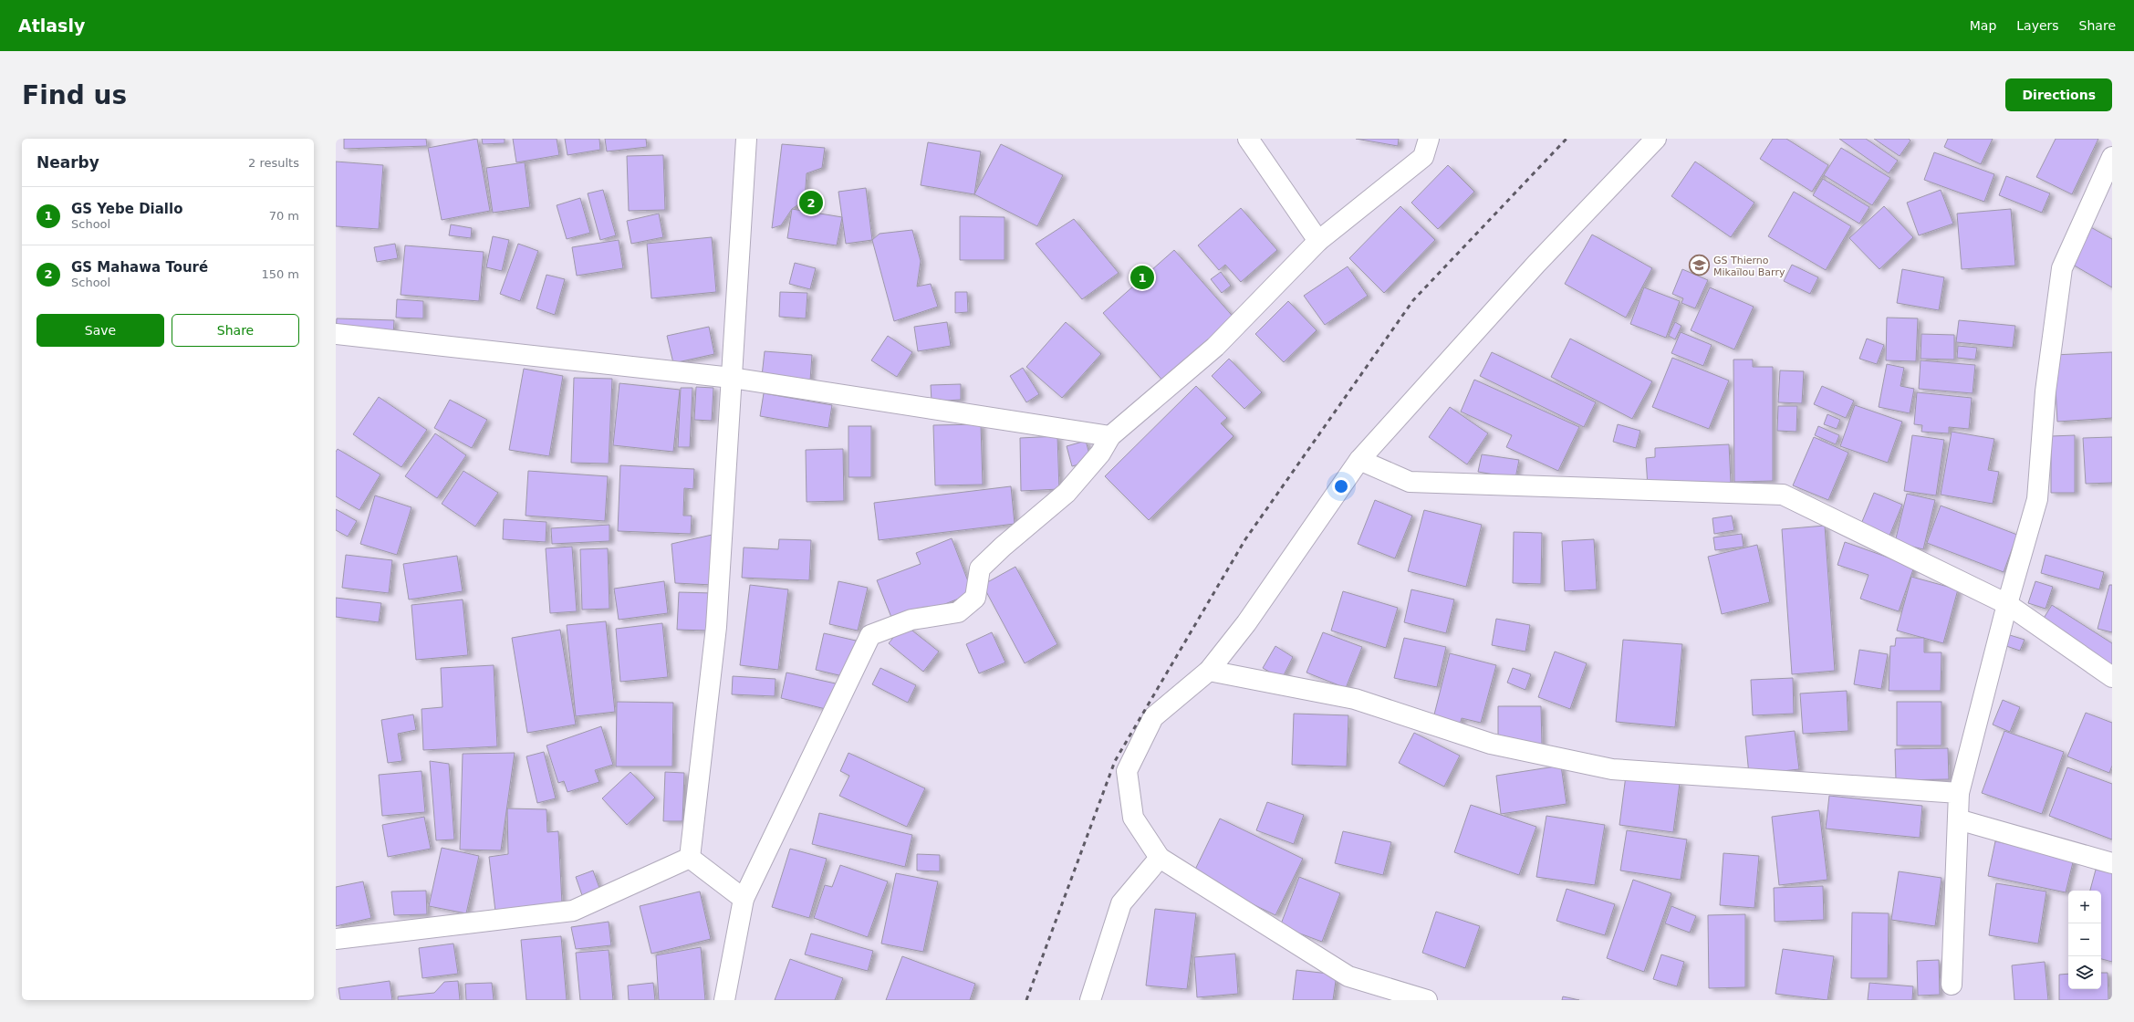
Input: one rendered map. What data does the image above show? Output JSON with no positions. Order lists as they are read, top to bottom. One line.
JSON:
{"places":{"school or university":["GS Thierno Mikaïlou Barry"]},"page":{"header":"Atlasly","nav":["Map","Layers","Share"],"buttons":["Directions",["Save","Share"]],"title":"Find us","heading":["Nearby","2 results"],"list":[{"mark":"1","name":"GS Yebe Diallo","note":"School","value":"70 m"},{"mark":"2","name":"GS Mahawa Touré","note":"School","value":"150 m"}],"pins":["2","1"],"map_buttons":["+","−"]}}
